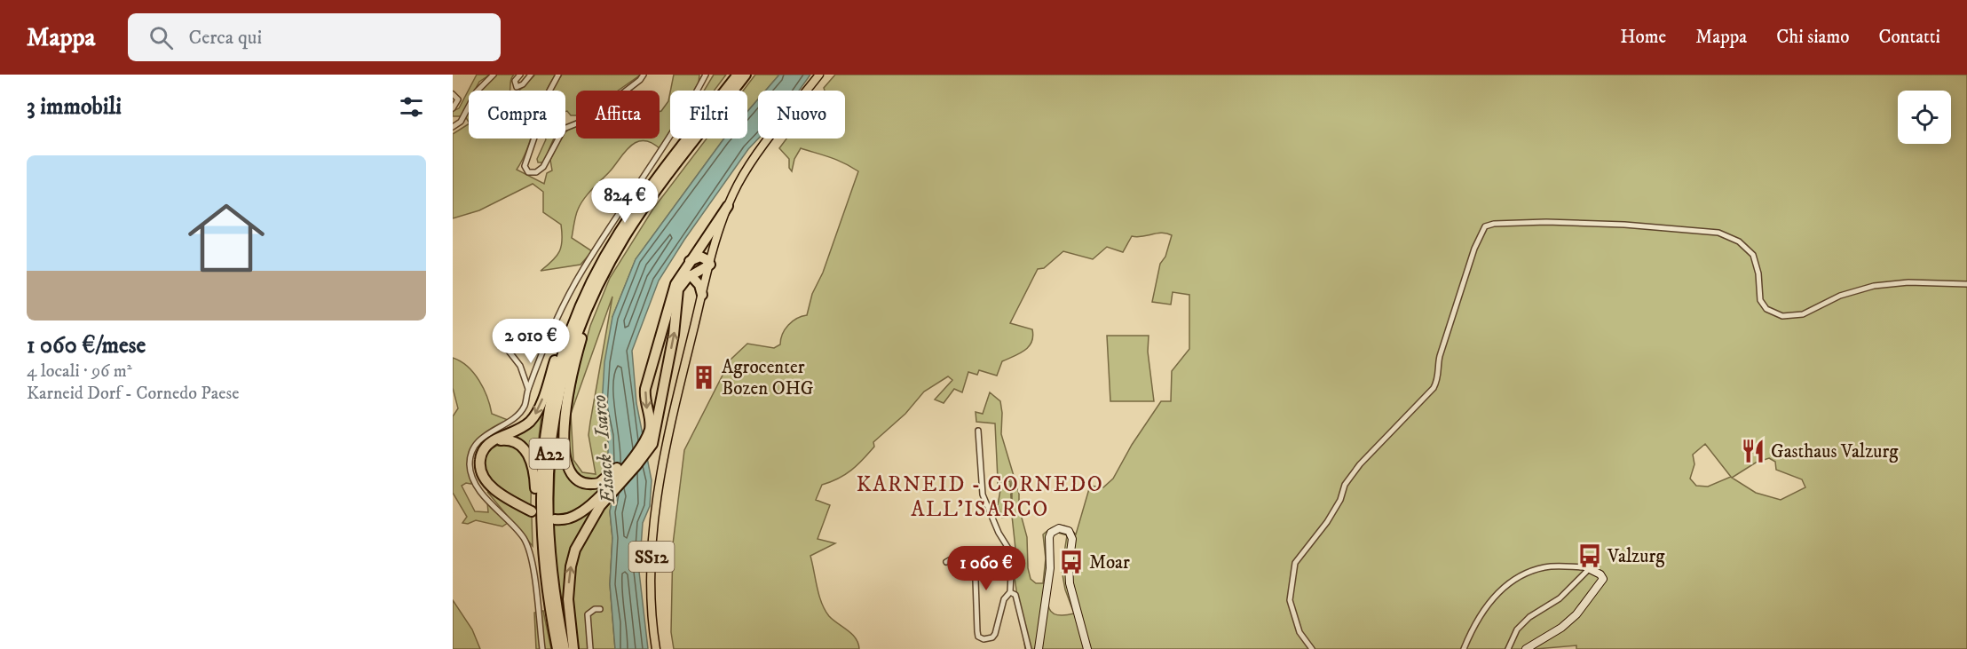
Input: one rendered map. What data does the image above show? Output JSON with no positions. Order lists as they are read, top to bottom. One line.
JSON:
{"streets":{"highway":["A22"],"main road":["SS12"]},"districts":["KARNEID - CORNEDO ALL'ISARCO"],"water":["Eisack - Isarco"],"places":{"building":["Agrocenter Bozen OHG"],"restaurant":["Gasthaus Valzurg"],"bus stop":["Valzurg","Moar"]},"page":{"header":"Mappa","search":"Cerca qui","nav":["Home","Mappa","Chi siamo","Contatti"],"heading":"3 immobili","chip":["Compra","Affitta","Filtri","Nuovo"],"list":[{"name":"1 060 €/mese","note":"4 locali · 96 m² · Karneid Dorf - Cornedo Paese"}],"price":["824 €","2 010 €","1 060 €"]}}
